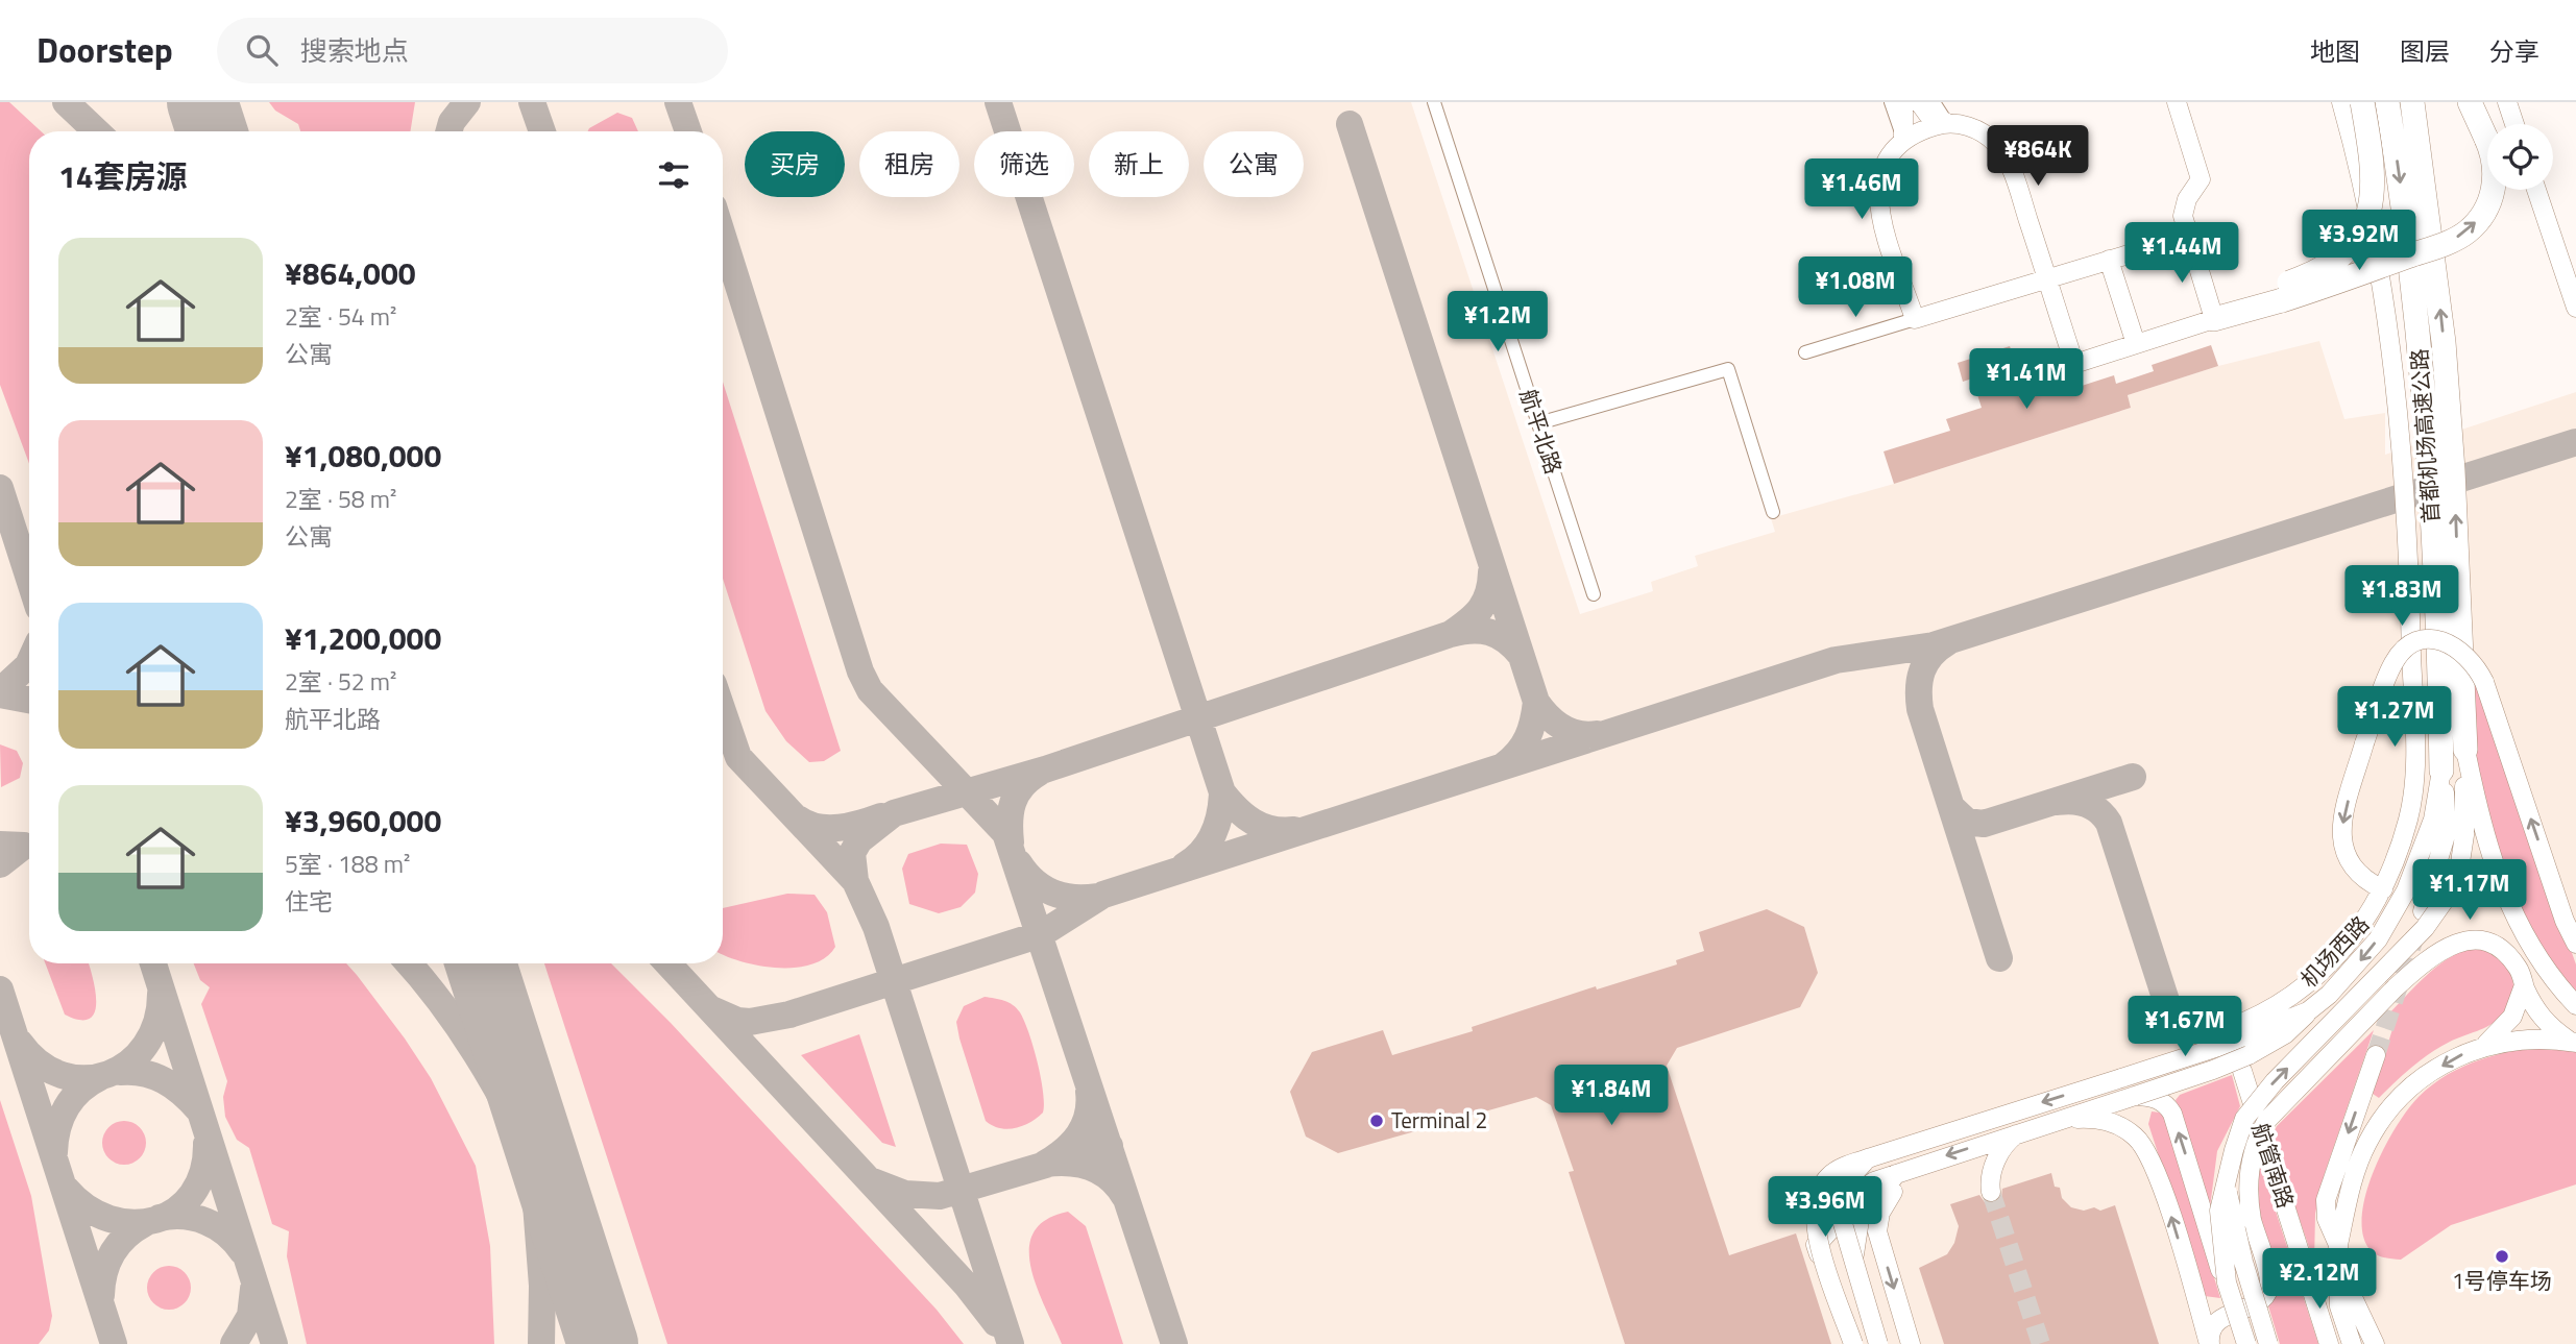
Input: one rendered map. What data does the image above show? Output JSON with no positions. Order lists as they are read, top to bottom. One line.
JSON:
{"streets":{"highway":["首都机场高速公路"],"street":["航平北路","机场西路","航管南路"]},"places":["Terminal 2","1号停车场"],"page":{"header":"Doorstep","search":"搜索地点","nav":["地图","图层","分享"],"price":["¥864K","¥1.46M","¥3.92M","¥1.44M","¥1.08M","¥1.2M","¥1.41M","¥1.83M","¥1.27M","¥1.17M","¥1.67M","¥1.84M","¥3.96M","¥2.12M"],"chip":["买房","租房","筛选","新上","公寓"],"heading":"14套房源","list":[{"name":"¥864,000","note":"2室 · 54 m² · 公寓"},{"name":"¥1,080,000","note":"2室 · 58 m² · 公寓"},{"name":"¥1,200,000","note":"2室 · 52 m² · 航平北路"},{"name":"¥3,960,000","note":"5室 · 188 m² · 住宅"}]}}
